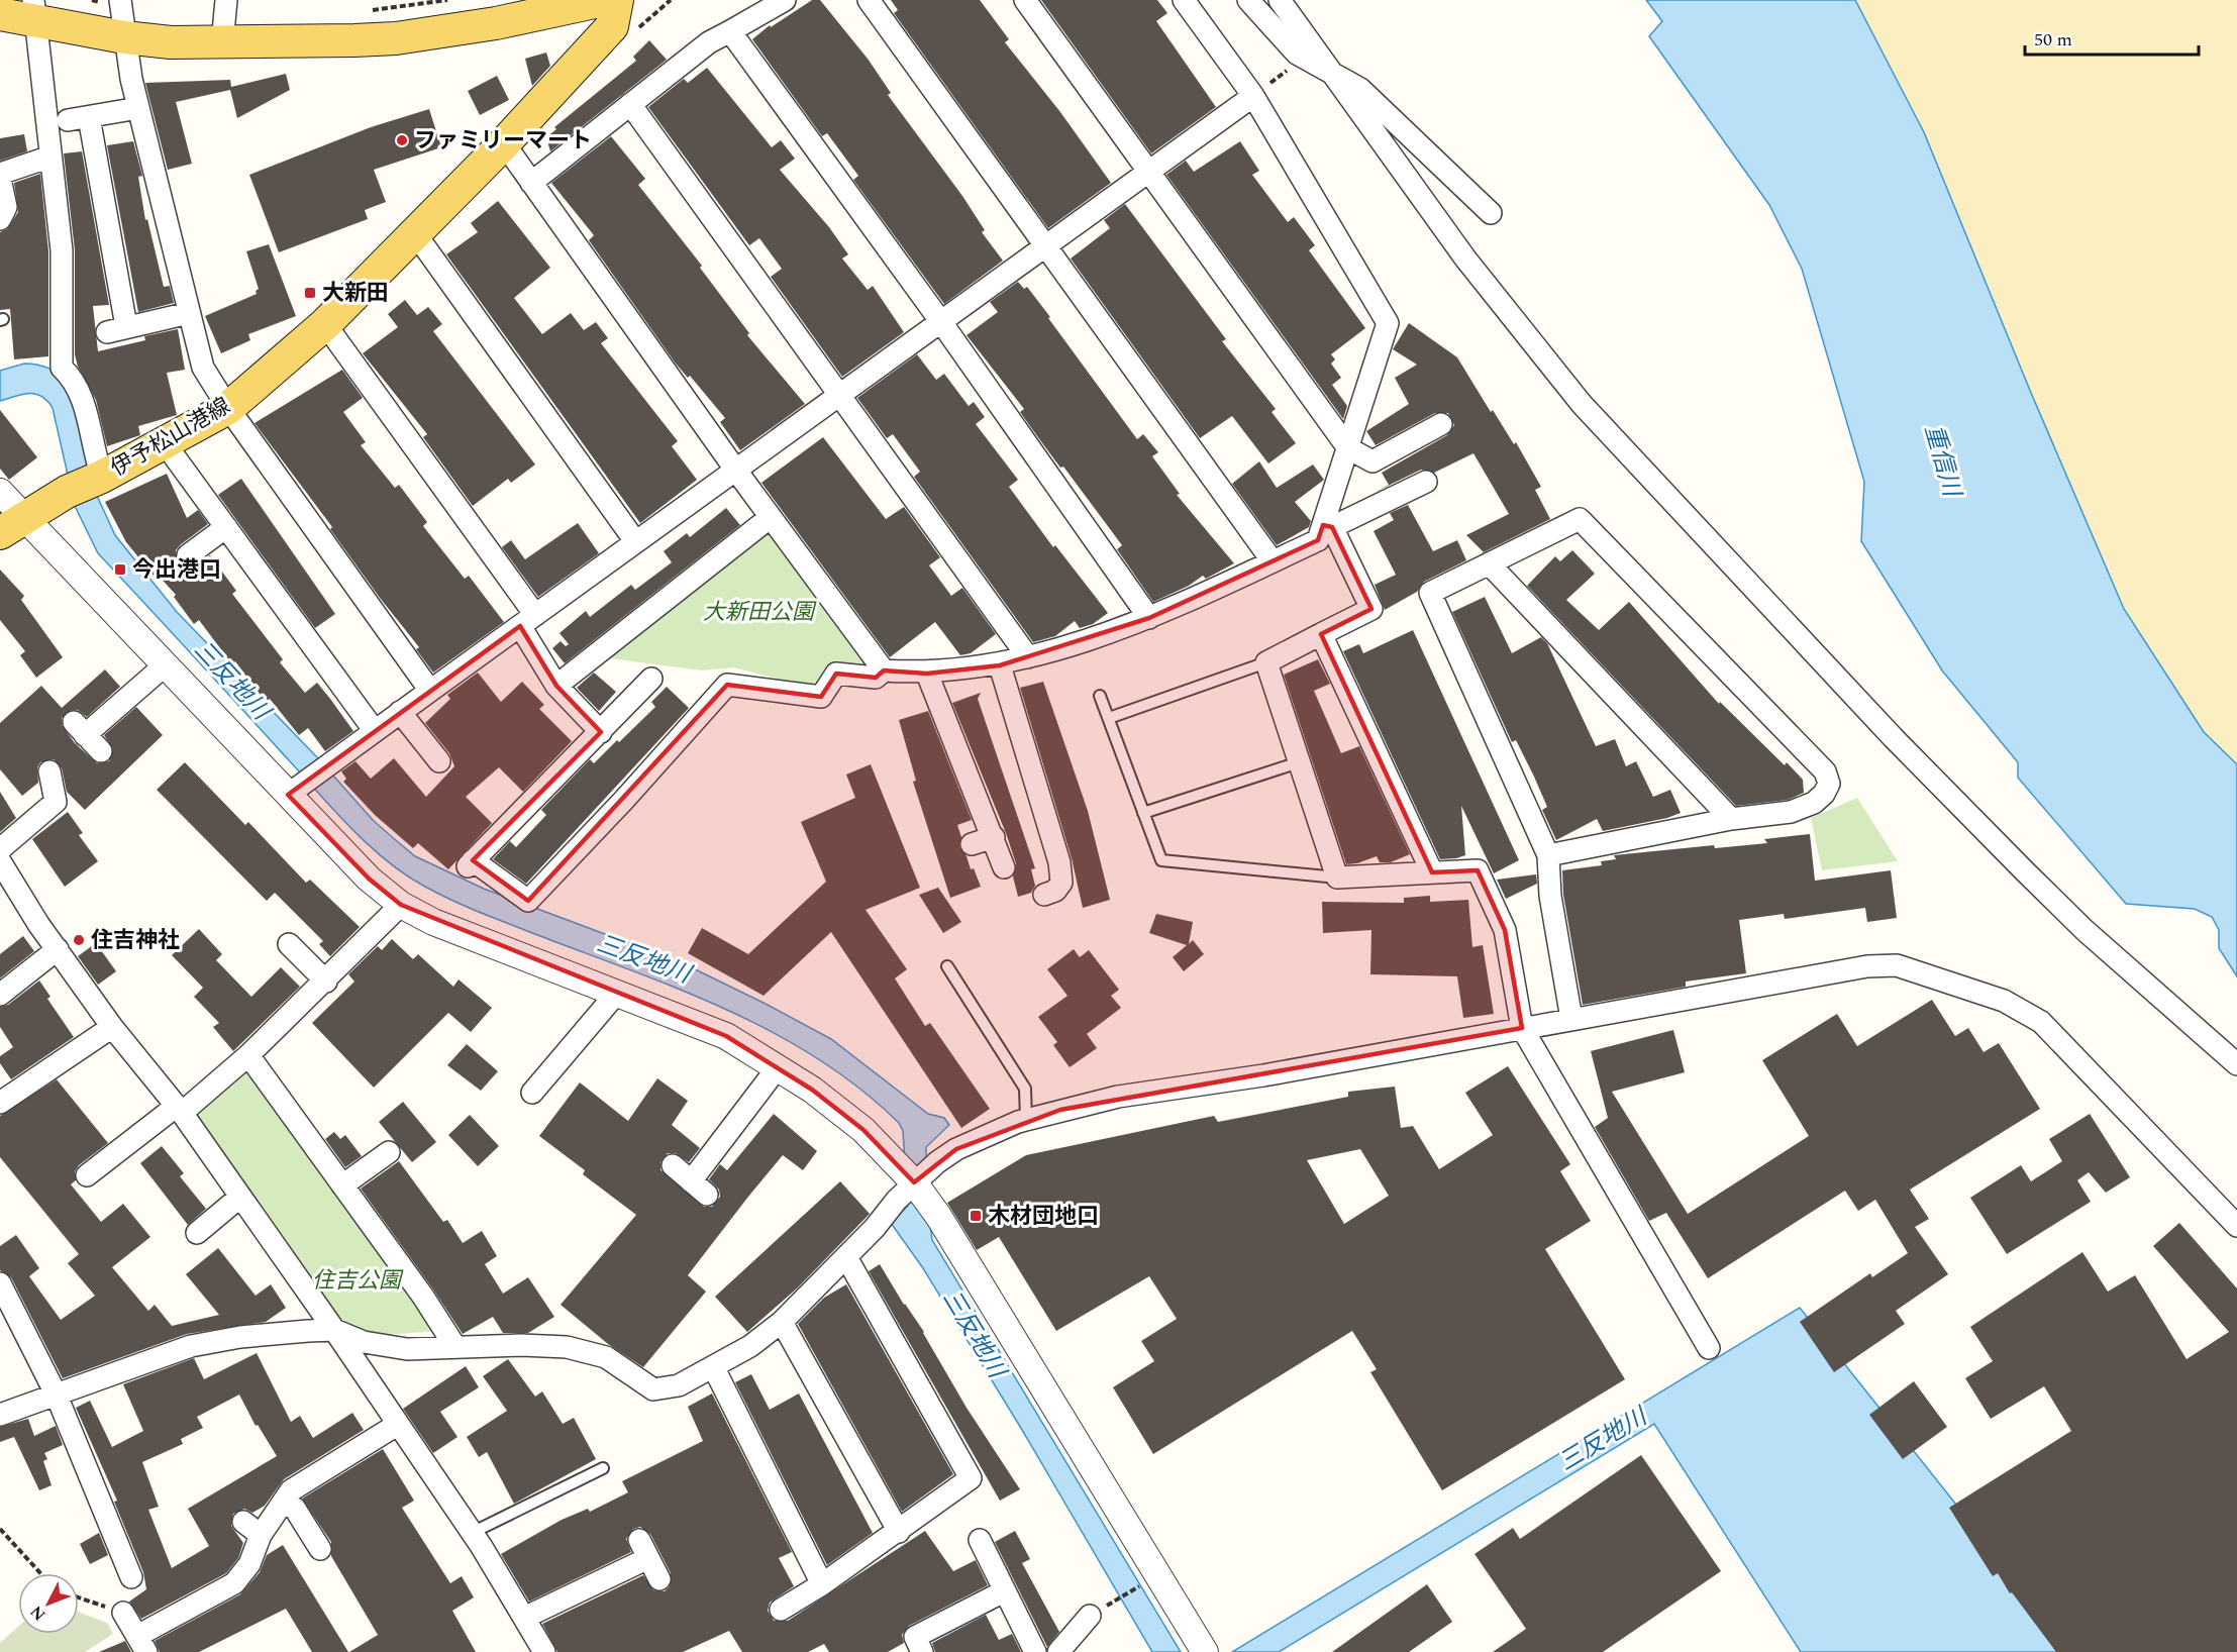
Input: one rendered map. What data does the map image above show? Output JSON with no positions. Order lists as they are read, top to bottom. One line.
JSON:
{"streets":{"main road":["伊予松山港線"]},"water":["重信川","三反地川"],"parks":["大新田公園","住吉公園"],"places":{"other":["ファミリーマート","住吉神社"],"transit":["大新田","今出港口","木材団地口"]},"scale_bar":"50 m","north":"bottom left"}
